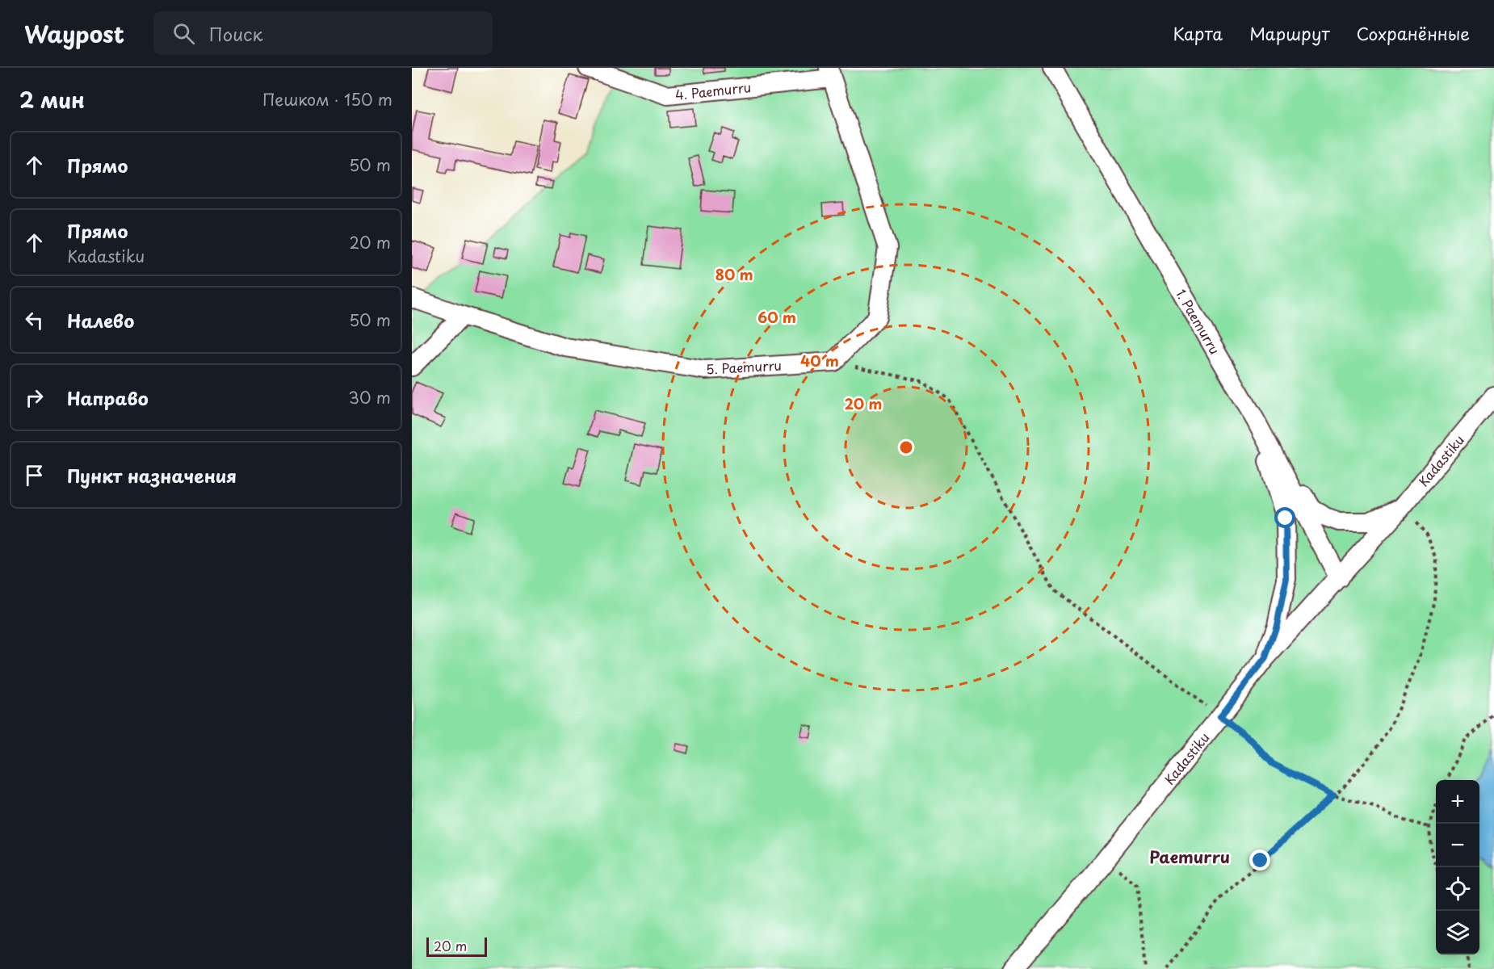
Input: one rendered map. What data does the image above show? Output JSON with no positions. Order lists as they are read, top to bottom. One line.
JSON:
{"streets":{"street":["4. Paemurru","1. Paemurru","5. Paemurru","Kadastiku"]},"crossings":[["1. Paemurru","Kadastiku"]],"districts":["Paemurru"],"scale_bar":"20 m","page":{"header":"Waypost","search":"Поиск","nav":["Карта","Маршрут","Сохранённые"],"heading":["2 мин","Пешком · 150 m"],"list":[["Прямо","50 m"],["Прямо","Kadastiku","20 m"],["Налево","50 m"],["Направо","30 m"],"Пункт назначения"],"map_buttons":["+","−"],"scale":"20 m"},"rings":["80 m","60 m","40 m","20 m"]}
